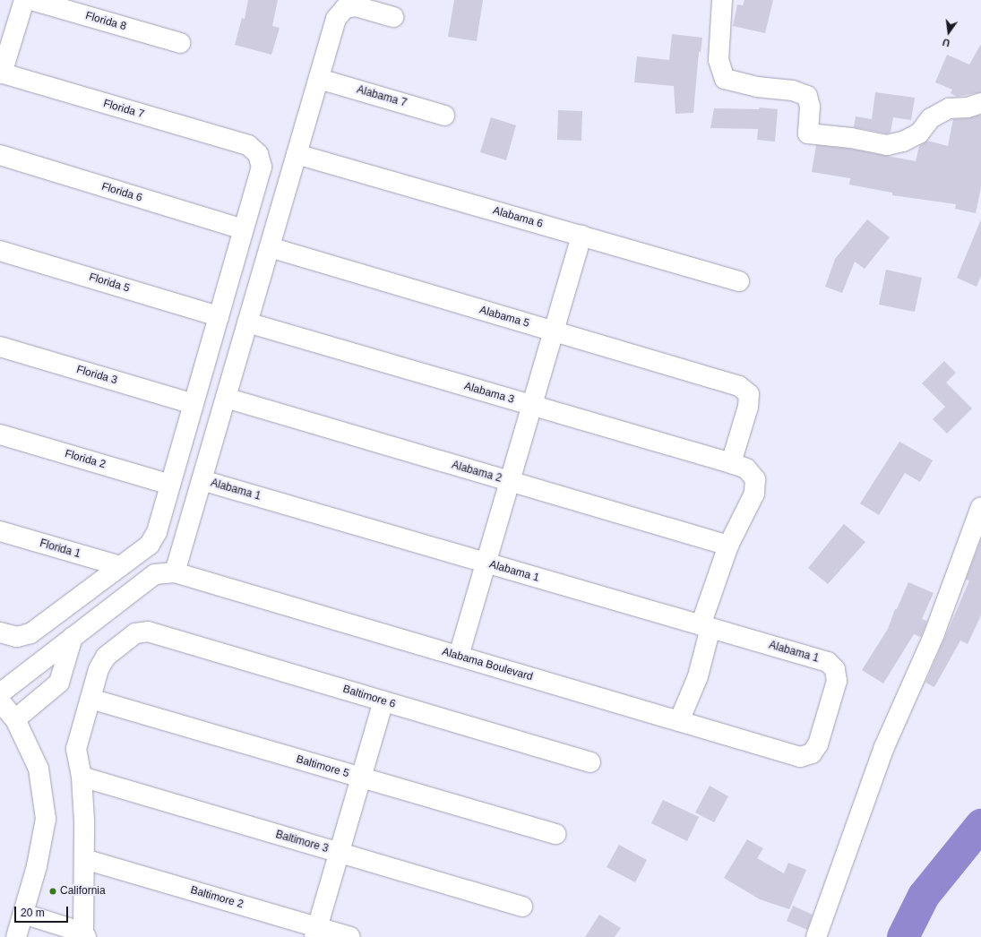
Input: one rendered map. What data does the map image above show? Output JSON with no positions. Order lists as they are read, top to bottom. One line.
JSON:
{"streets":{"street":["Florida 8","Alabama 7","Florida 7","Florida 6","Alabama 6","Florida 5","Alabama 5","Florida 3","Alabama 3","Florida 2","Alabama 2","Alabama 1","Florida 1","Alabama Boulevard","Baltimore 6","Baltimore 5","Baltimore 3","Baltimore 2"]},"crossings":[["Florida 7","Florida 6"],["Alabama 5","Alabama 3"],["Alabama 3","Alabama 2"],["Alabama 3","Alabama 1"],["Alabama 3","Alabama Boulevard"],["Alabama 1","Alabama Boulevard"],["Baltimore 6","Baltimore 5"]],"places":["California"],"scale_bar":"20 m","north":"bottom"}
